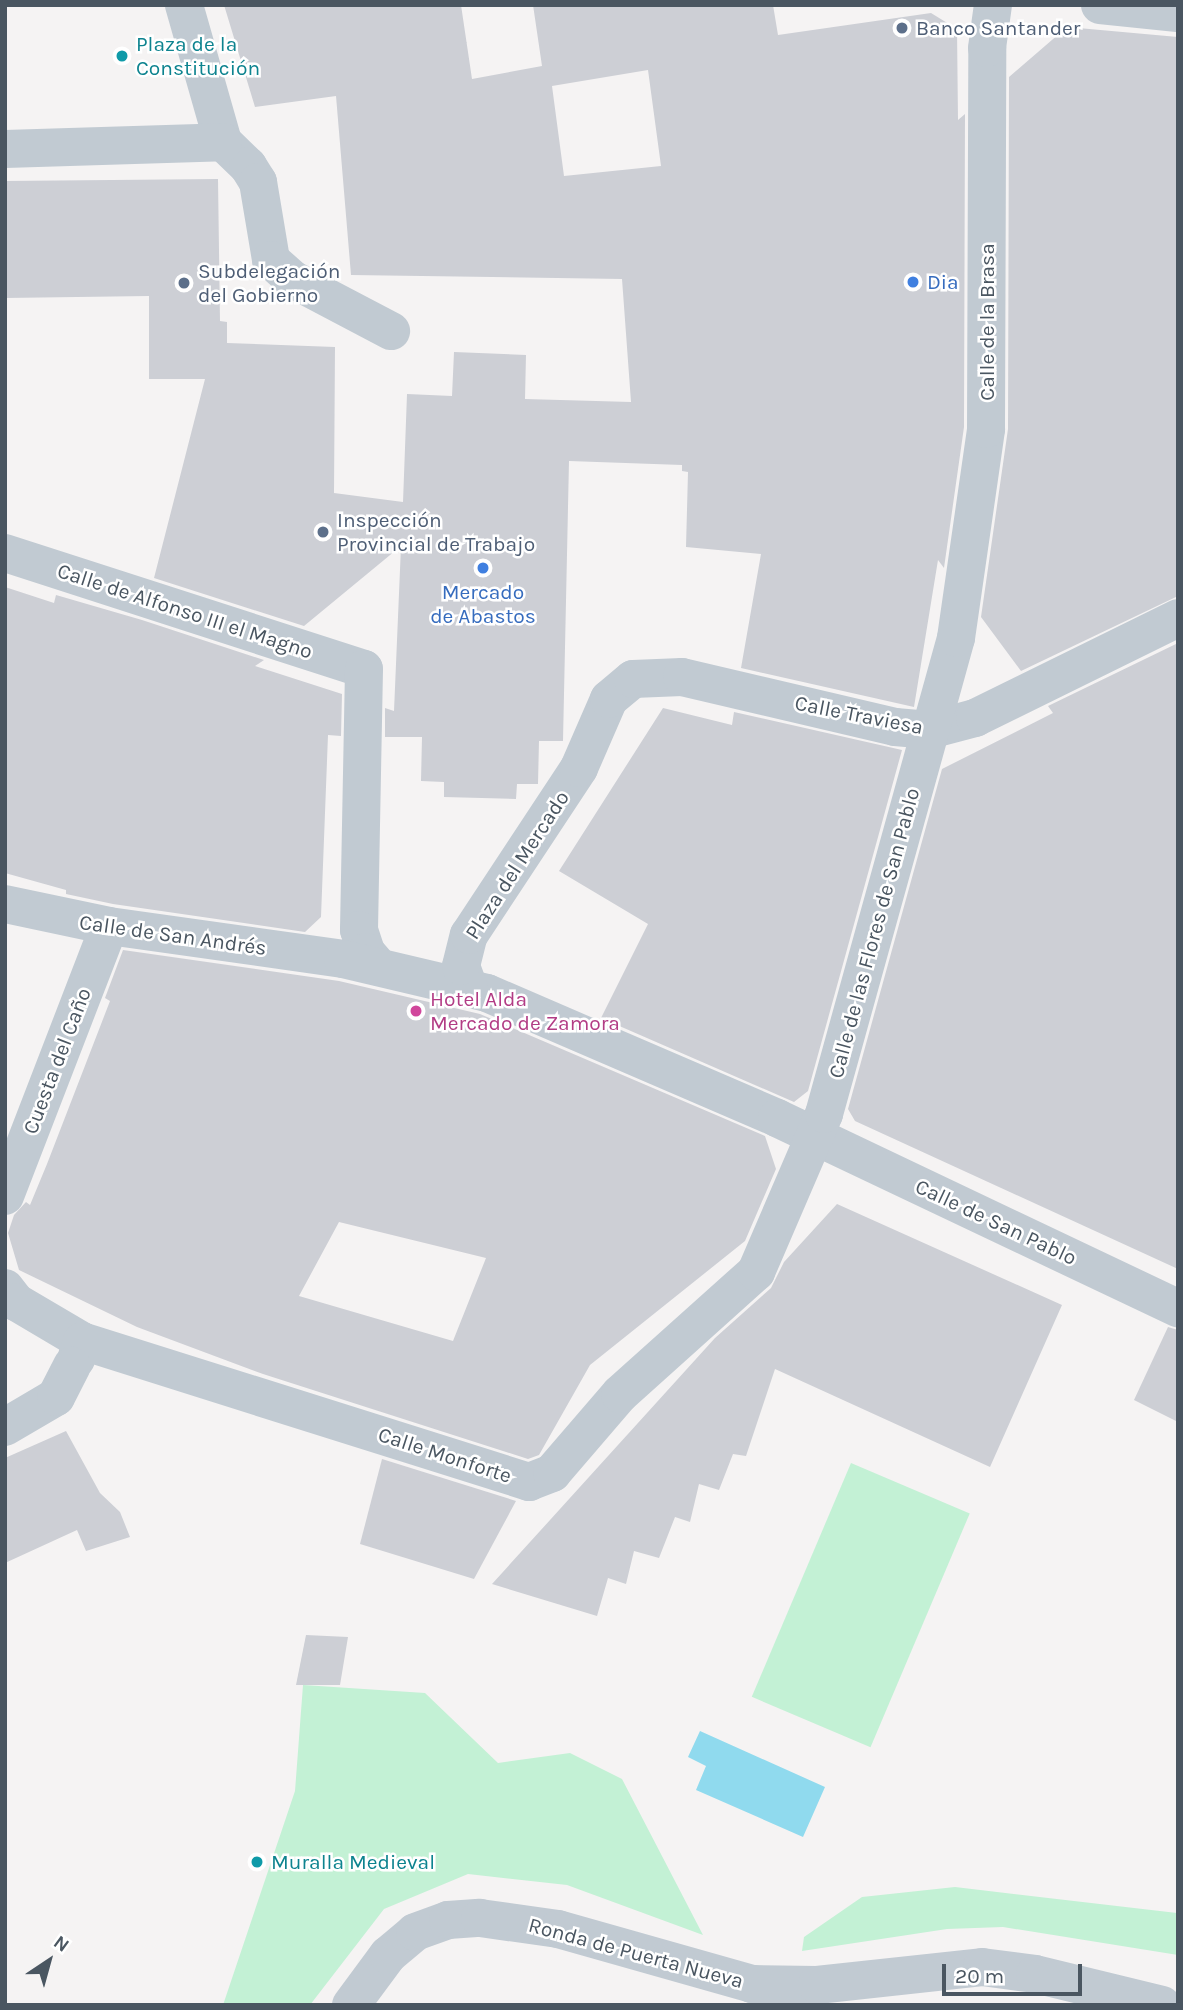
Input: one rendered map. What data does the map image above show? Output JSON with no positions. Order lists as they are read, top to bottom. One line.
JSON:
{"streets":{"street":["Calle de la Brasa","Calle de Alfonso III el Magno","Calle Traviesa","Plaza del Mercado","Calle de las Flores de San Pablo","Calle de San Andrés","Cuesta del Caño","Calle de San Pablo","Calle Monforte","Ronda de Puerta Nueva"]},"crossings":[["Calle de la Brasa","Calle Traviesa"],["Calle de la Brasa","Calle de las Flores de San Pablo"],["Calle de Alfonso III el Magno","Calle de San Andrés"],["Calle Traviesa","Plaza del Mercado"],["Calle Traviesa","Calle de las Flores de San Pablo"],["Plaza del Mercado","Calle de San Pablo"],["Calle de las Flores de San Pablo","Calle de San Pablo"],["Calle de las Flores de San Pablo","Calle Monforte"],["Calle de San Andrés","Cuesta del Caño"],["Calle de San Pablo","Calle Monforte"]],"places":["Banco Santander","Plaza de la Constitución","Dia","Subdelegación del Gobierno","Inspección Provincial de Trabajo","Mercado de Abastos","Hotel Alda Mercado de Zamora","Muralla Medieval"],"scale_bar":"20 m","north":"top right"}
